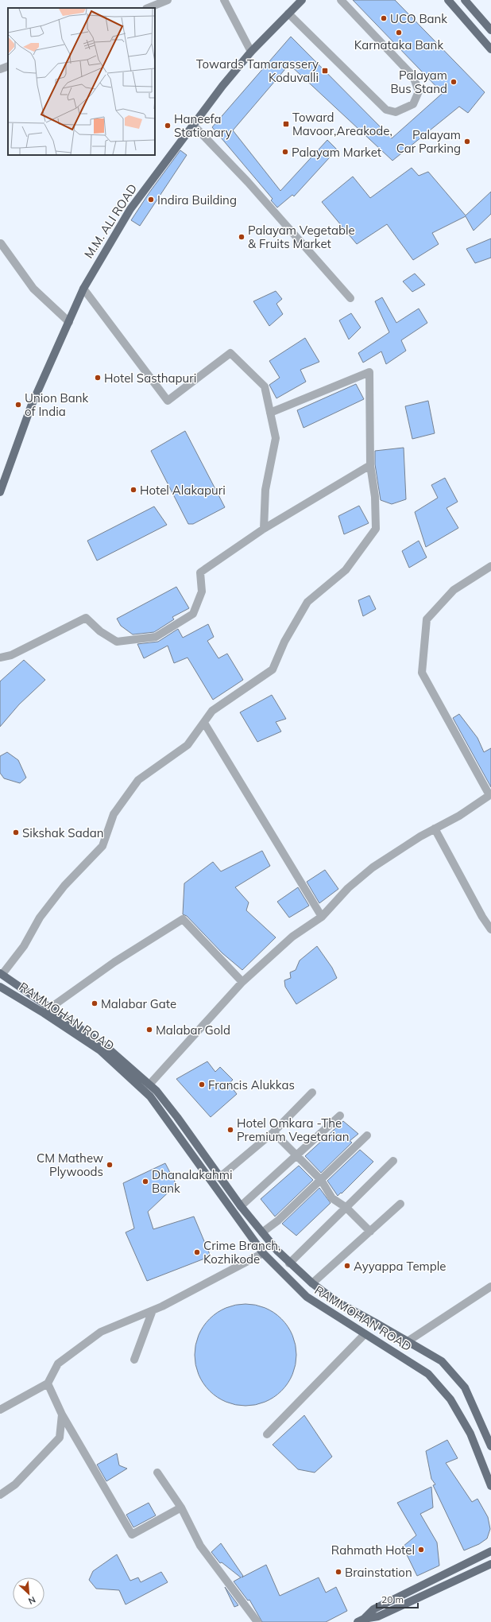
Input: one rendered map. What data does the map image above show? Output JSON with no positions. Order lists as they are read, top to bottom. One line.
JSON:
{"streets":{"main road":["M.M. ALI ROAD","RAMMOHAN ROAD"]},"places":{"other":["UCO Bank","Karnataka Bank","Palayam Bus Stand","Haneefa Stationary","Palayam Car Parking","Palayam Market","Indira Building","Palayam Vegetable & Fruits Market","Hotel Sasthapuri","Union Bank of India","Hotel Alakapuri","Sikshak Sadan","Malabar Gate","Malabar Gold","Francis Alukkas","Hotel Omkara -The Premium Vegetarian","CM Mathew Plywoods","Dhanalakahmi Bank","Crime Branch, Kozhikode","Ayyappa Temple","Rahmath Hotel","Brainstation"],"transit":["Towards Tamarassery Koduvalli","Toward Mavoor,Areakode,"]},"scale_bar":"20 m","north":"bottom right"}
